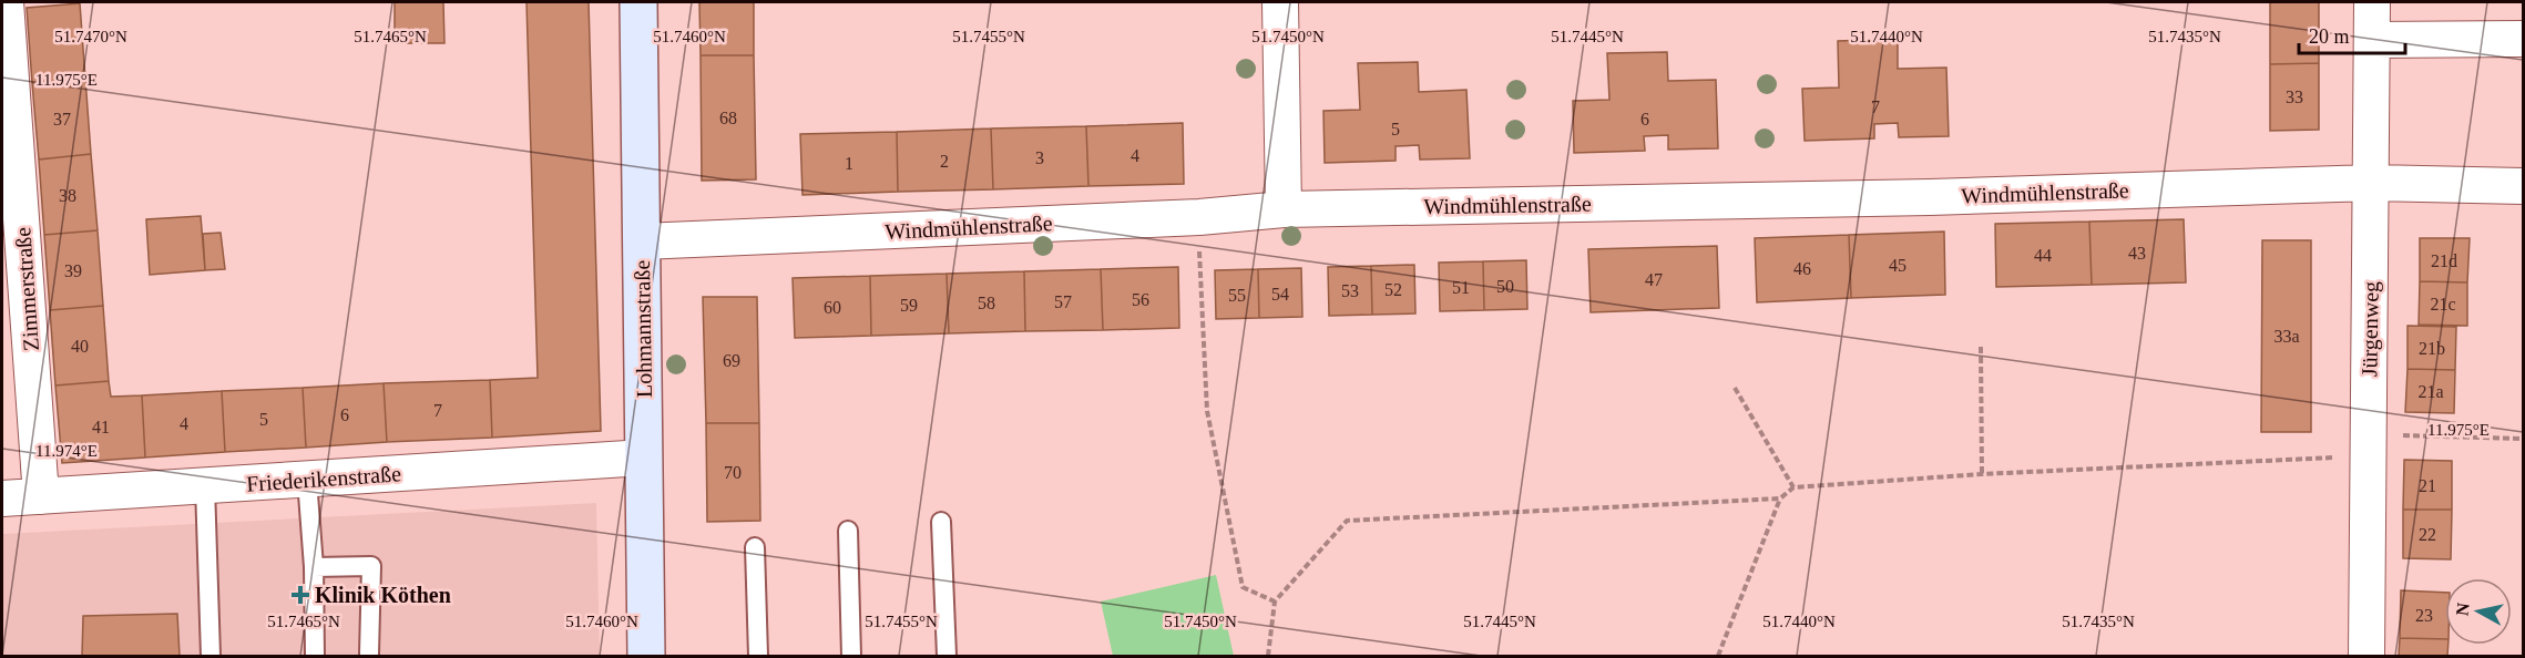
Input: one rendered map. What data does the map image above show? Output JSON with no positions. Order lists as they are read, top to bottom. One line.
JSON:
{"streets":{"main road":["Lohmannstraße"],"street":["Windmühlenstraße","Zimmerstraße","Jürgenweg","Friederikenstraße"]},"crossings":[["Windmühlenstraße","Lohmannstraße"],["Windmühlenstraße","Jürgenweg"],["Zimmerstraße","Friederikenstraße"],["Lohmannstraße","Friederikenstraße"]],"places":{"health":["Klinik Köthen"]},"house_numbers":["33","7","68","37","6","5","4","3","2","1","38","43","44","21d","45","46","39","47","50","51","52","53","54","55","56","57","58","21c","59","60","33a","40","21b","69","21a","7","6","5","4","41","70","21","22","23"],"scale_bar":"20 m","north":"left","coordinates":["51.7470°N","51.7465°N","51.7460°N","51.7455°N","51.7450°N","51.7445°N","51.7440°N","51.7435°N","11.975°E","11.974°E"]}
